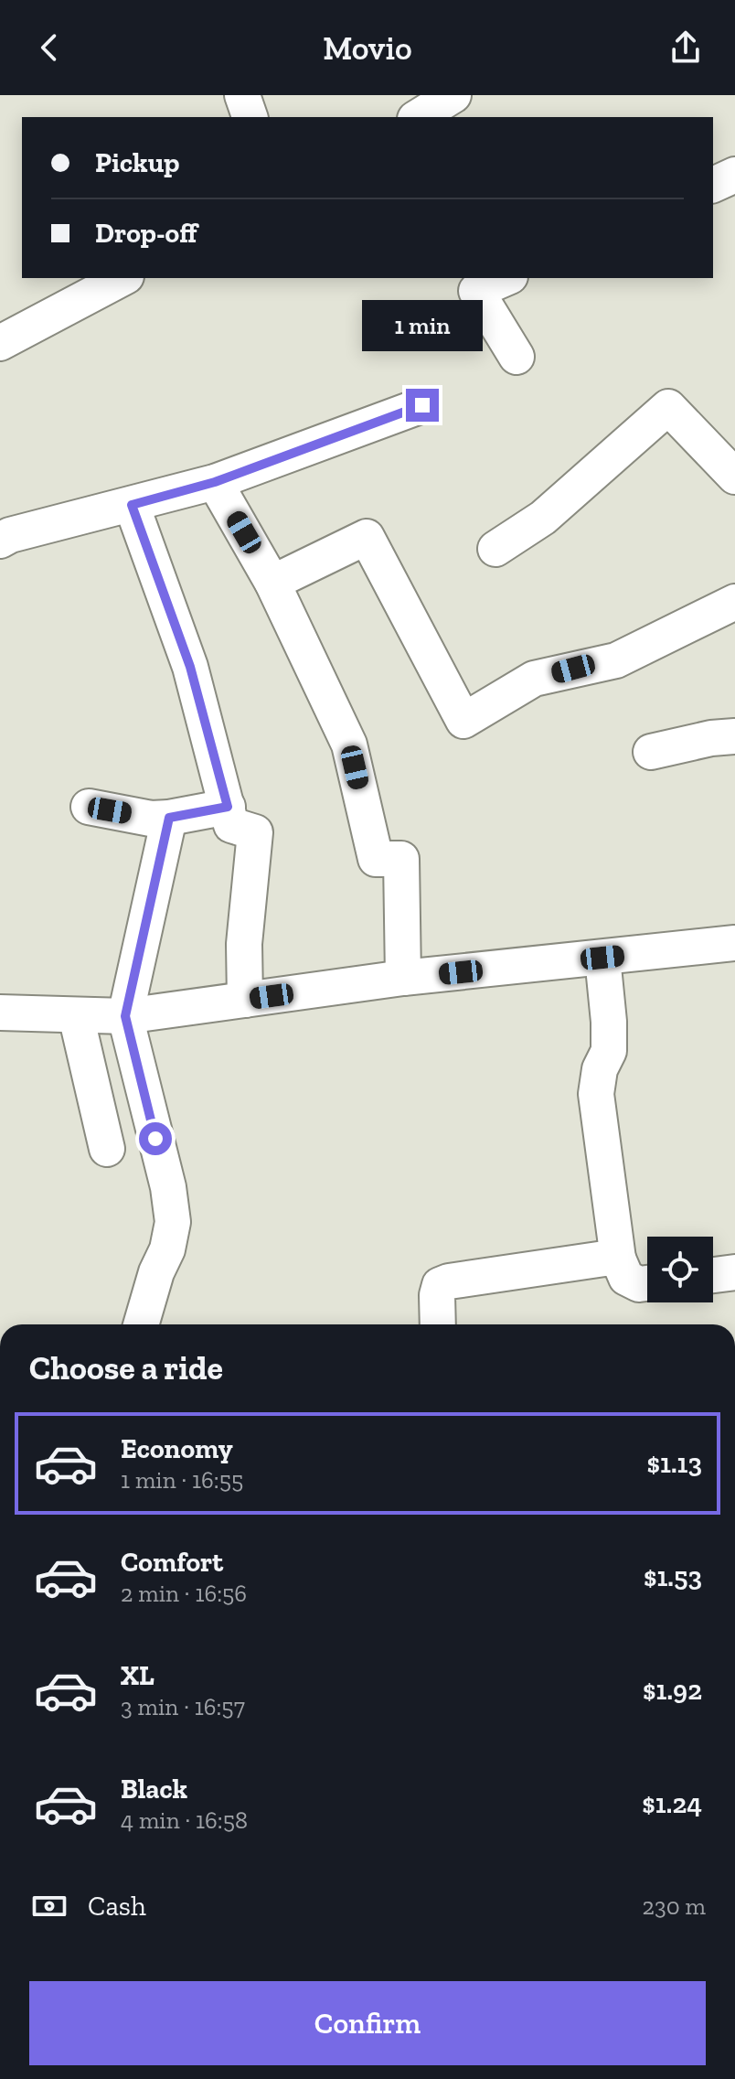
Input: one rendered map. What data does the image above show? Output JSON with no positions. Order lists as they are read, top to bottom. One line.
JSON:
{"page":{"header":"Movio","banner":["Pickup","Drop-off"],"bubble":"1 min","heading":"Choose a ride","list":[{"name":"Economy","note":"1 min · 16:55","value":"$1.13"},{"name":"Comfort","note":"2 min · 16:56","value":"$1.53"},{"name":"XL","note":"3 min · 16:57","value":"$1.92"},{"name":"Black","note":"4 min · 16:58","value":"$1.24"}],"pay":["Cash","230 m"],"buttons":"Confirm"}}
